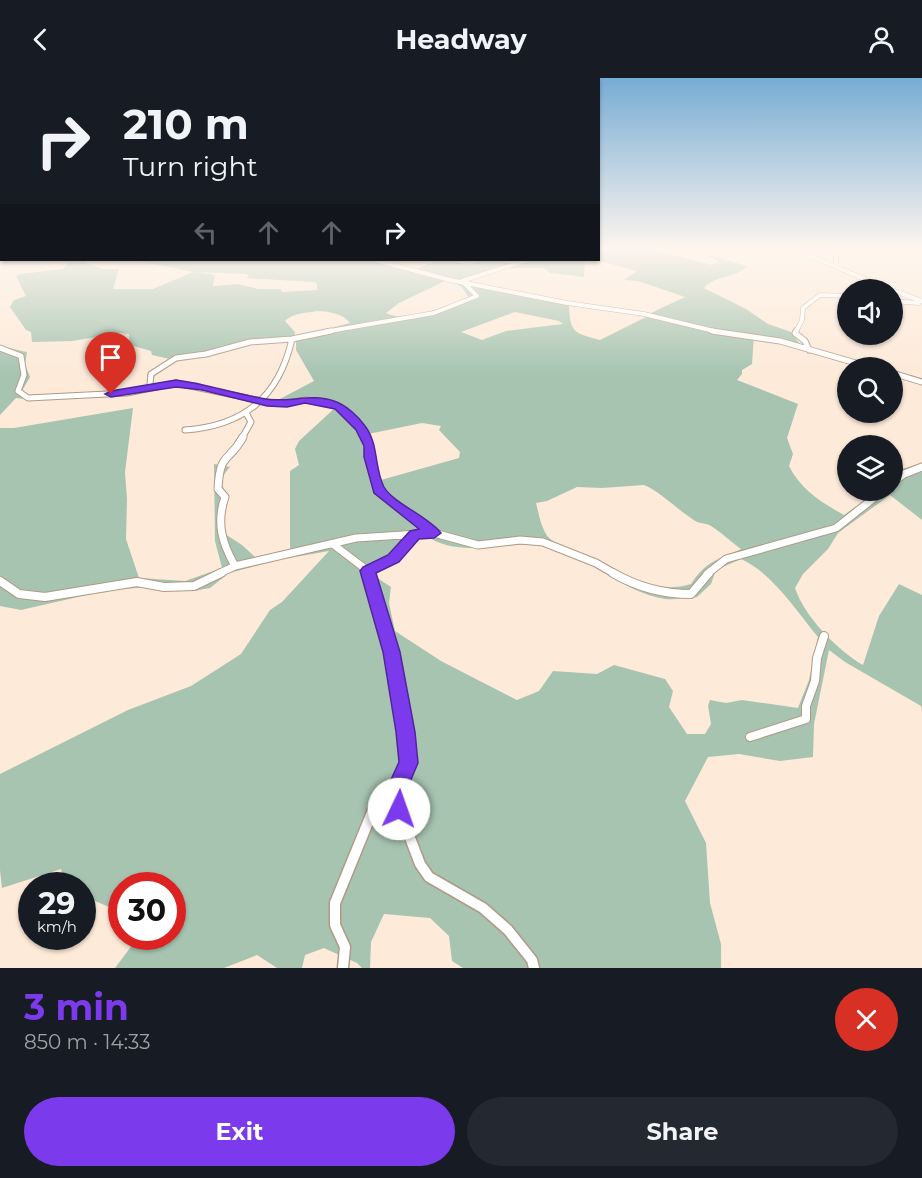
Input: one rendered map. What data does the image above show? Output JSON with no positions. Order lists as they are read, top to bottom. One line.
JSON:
{"page":{"header":"Headway","turn":["210 m","Turn right"],"speed":"29 km/h","limit":"30","heading":["3 min","850 m · 14:33"],"buttons":["Exit","Share"]}}
